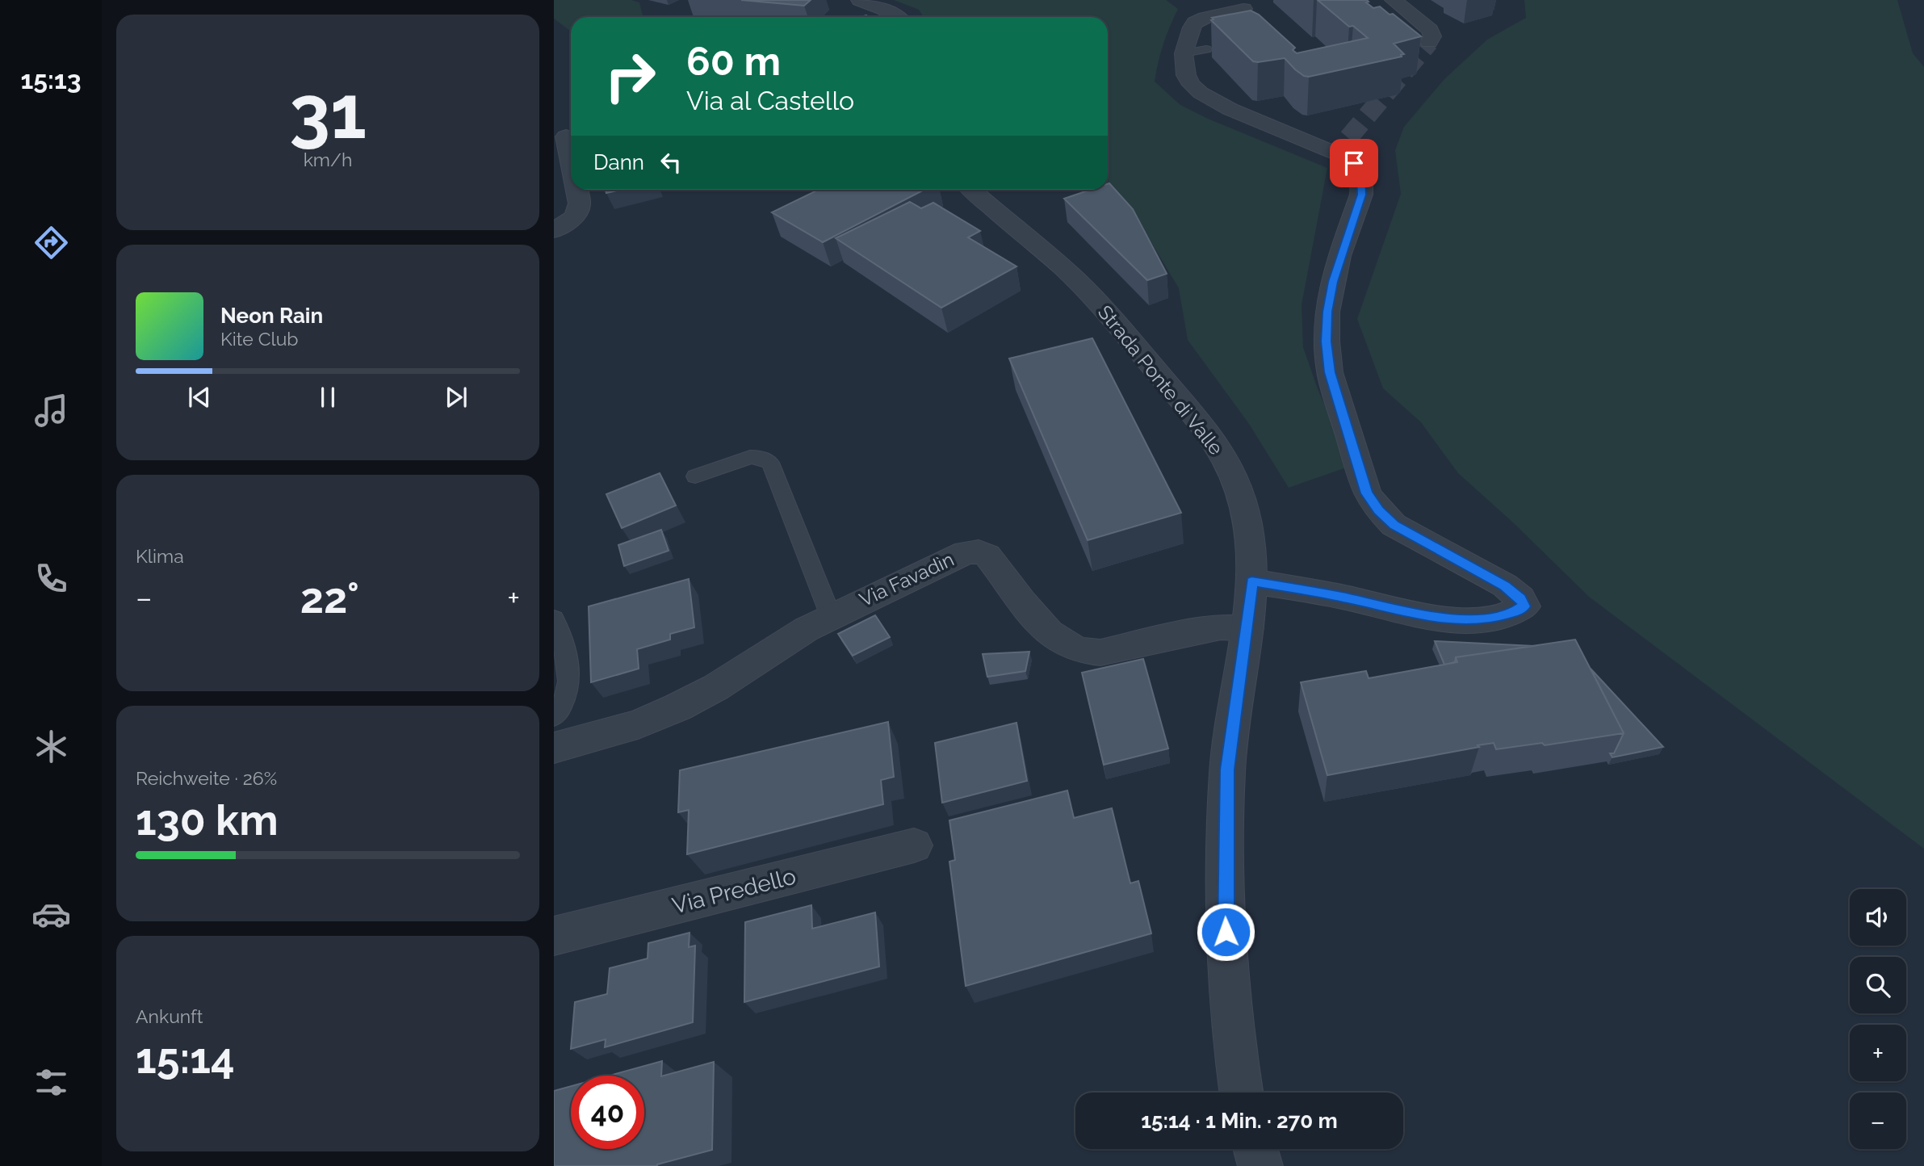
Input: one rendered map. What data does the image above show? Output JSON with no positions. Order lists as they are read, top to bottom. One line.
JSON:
{"streets":{"street":["Strada Ponte di Valle","Via Favadìn","Via Predello"]},"crossings":[["Strada Ponte di Valle","Via Favadìn"]],"page":{"tabs":"15:13","tile":[["31","km/h"],"Klima",["Reichweite · 26%","130 km"],["Ankunft","15:14"]],"turn":["60 m","Via al Castello"],"then":"Dann","song":["Neon Rain","Kite Club"],"heat":["−","22°","+"],"map_buttons":["+","−"],"limit":"40","trip":"15:14 · 1 Min. · 270 m"}}
